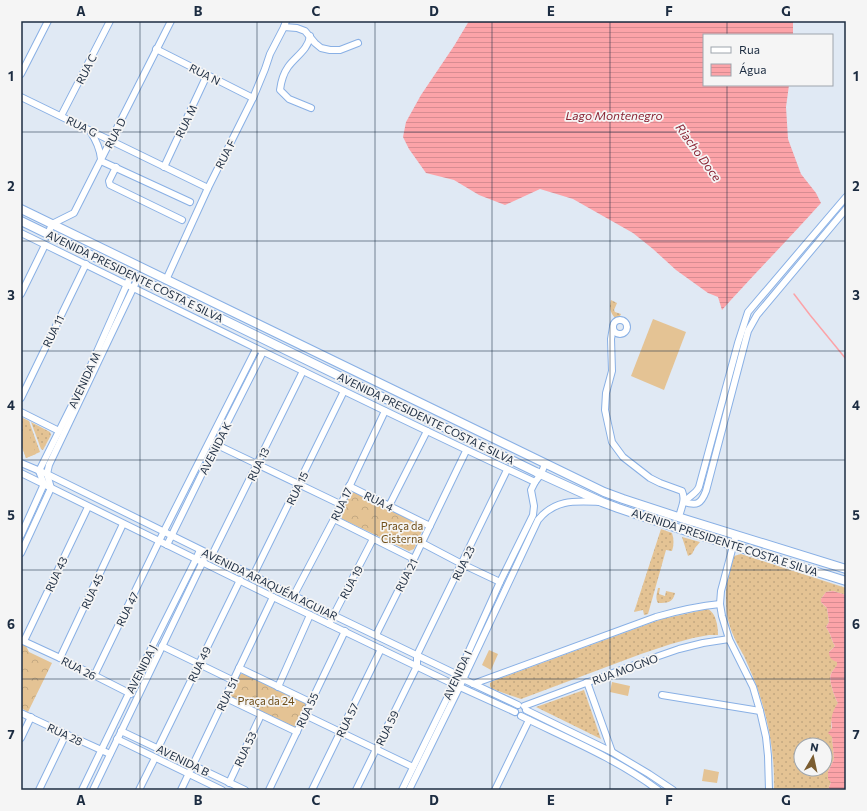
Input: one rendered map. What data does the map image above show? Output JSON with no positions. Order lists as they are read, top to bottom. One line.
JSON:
{"streets":{"main road":["AVENIDA PRESIDENTE COSTA E SILVA"],"street":["RUA C","RUA N","RUA M","RUA G","RUA D","RUA F","RUA 11","AVENIDA M","AVENIDA K","RUA 13","RUA 15","RUA 4","RUA 17","RUA 23","RUA 43","RUA 21","RUA 19","AVENIDA ARAQUÉM AGUIAR","RUA 45","RUA 47","RUA 49","RUA 26","AVENIDA J","RUA MOGNO","AVENIDA I","RUA 51","RUA 55","RUA 57","RUA 59","RUA 28","RUA 53","AVENIDA B"]},"crossings":[["RUA C","RUA G"],["RUA N","RUA M"],["RUA N","RUA D"],["RUA N","RUA F"],["RUA M","RUA G"],["RUA G","RUA D"],["RUA G","RUA F"],["RUA D","AVENIDA PRESIDENTE COSTA E SILVA"],["RUA F","AVENIDA PRESIDENTE COSTA E SILVA"],["AVENIDA PRESIDENTE COSTA E SILVA","AVENIDA M"],["AVENIDA PRESIDENTE COSTA E SILVA","AVENIDA I"],["AVENIDA M","AVENIDA ARAQUÉM AGUIAR"],["AVENIDA K","AVENIDA ARAQUÉM AGUIAR"],["AVENIDA K","RUA 47"],["RUA 13","AVENIDA ARAQUÉM AGUIAR"],["RUA 13","AVENIDA J"],["RUA 15","AVENIDA ARAQUÉM AGUIAR"],["RUA 4","RUA 17"],["RUA 4","RUA 21"],["RUA 17","AVENIDA ARAQUÉM AGUIAR"],["RUA 23","AVENIDA ARAQUÉM AGUIAR"],["RUA 43","AVENIDA ARAQUÉM AGUIAR"],["RUA 43","RUA 26"],["RUA 21","AVENIDA ARAQUÉM AGUIAR"],["RUA 19","AVENIDA ARAQUÉM AGUIAR"],["AVENIDA ARAQUÉM AGUIAR","RUA 45"],["AVENIDA ARAQUÉM AGUIAR","RUA 47"],["AVENIDA ARAQUÉM AGUIAR","RUA 49"],["AVENIDA ARAQUÉM AGUIAR","AVENIDA J"],["AVENIDA ARAQUÉM AGUIAR","RUA MOGNO"],["AVENIDA ARAQUÉM AGUIAR","AVENIDA I"],["AVENIDA ARAQUÉM AGUIAR","RUA 51"],["AVENIDA ARAQUÉM AGUIAR","RUA 55"],["AVENIDA ARAQUÉM AGUIAR","RUA 57"],["AVENIDA ARAQUÉM AGUIAR","RUA 59"],["RUA 45","RUA 26"],["RUA 47","RUA 26"],["RUA 49","AVENIDA B"],["RUA 26","AVENIDA J"],["AVENIDA J","RUA 28"],["AVENIDA J","AVENIDA B"],["RUA 51","AVENIDA B"],["RUA 53","AVENIDA B"]],"water":["Lago Montenegro","Riacho Doce"],"parks":["Praça da Cisterna","Praça da 24"],"legend":["Rua","Água"],"north":"top","grid":{"columns":["A","B","C","D","E","F","G"],"rows":["1","2","3","4","5","6","7"]}}
